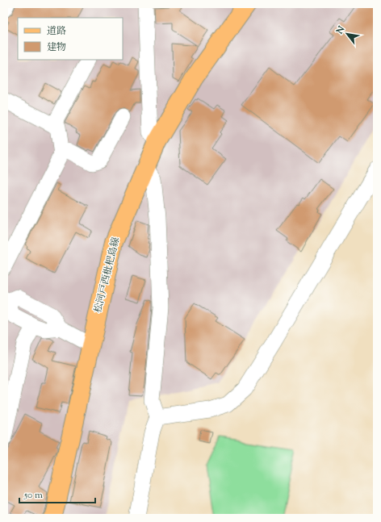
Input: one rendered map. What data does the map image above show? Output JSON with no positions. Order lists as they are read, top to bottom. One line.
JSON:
{"streets":{"main road":["松河戸西枇杷島線"]},"legend":["道路","建物"],"scale_bar":"50 m","north":"top left"}
